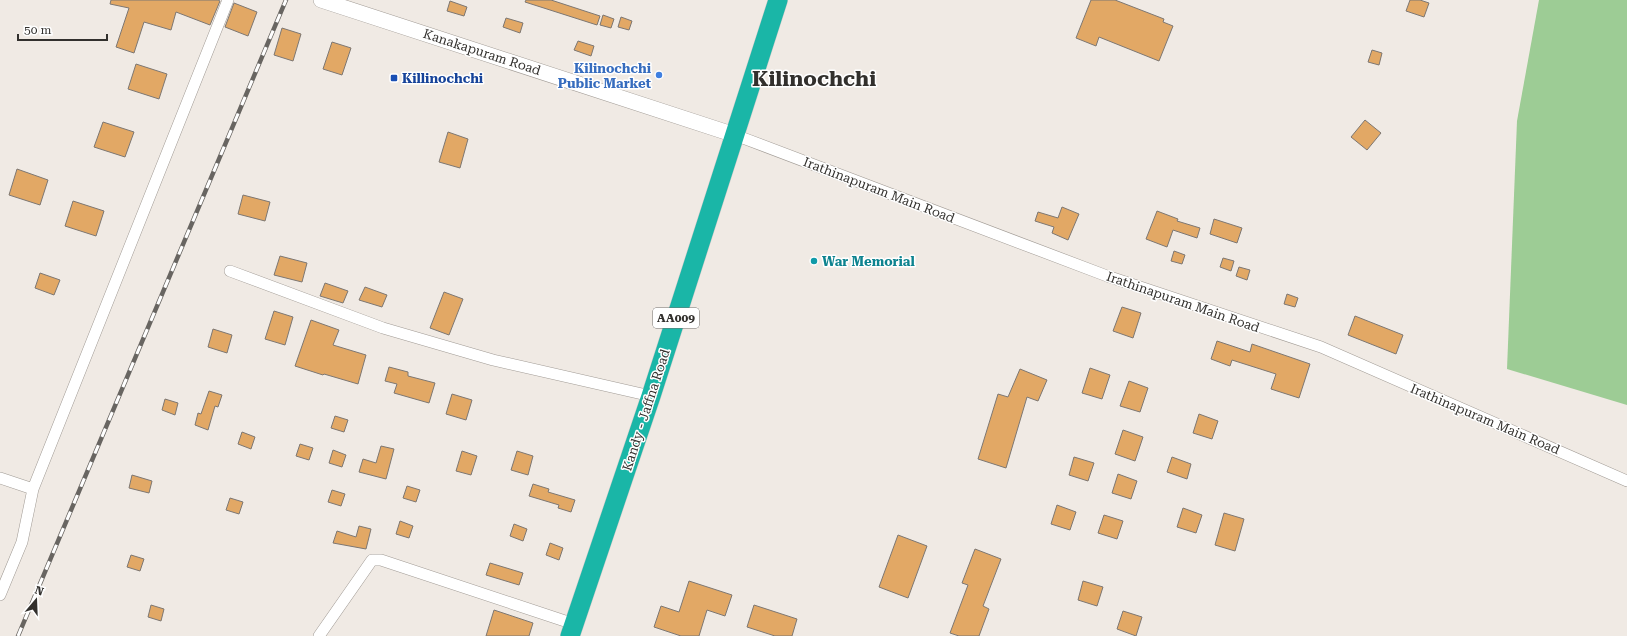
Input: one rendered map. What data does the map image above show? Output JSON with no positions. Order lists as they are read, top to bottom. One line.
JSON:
{"streets":{"highway":["AA009","Kandy - Jaffna Road"],"street":["Kanakapuram Road","Irathinapuram Main Road"]},"crossings":[["Kanakapuram Road","Irathinapuram Main Road"],["Kanakapuram Road","Kandy - Jaffna Road"],["Irathinapuram Main Road","Kandy - Jaffna Road"]],"districts":["Kilinochchi"],"places":{"other":["Kilinochchi Public Market","War Memorial"],"transit":["Killinochchi"]},"scale_bar":"50 m","north":"top"}
